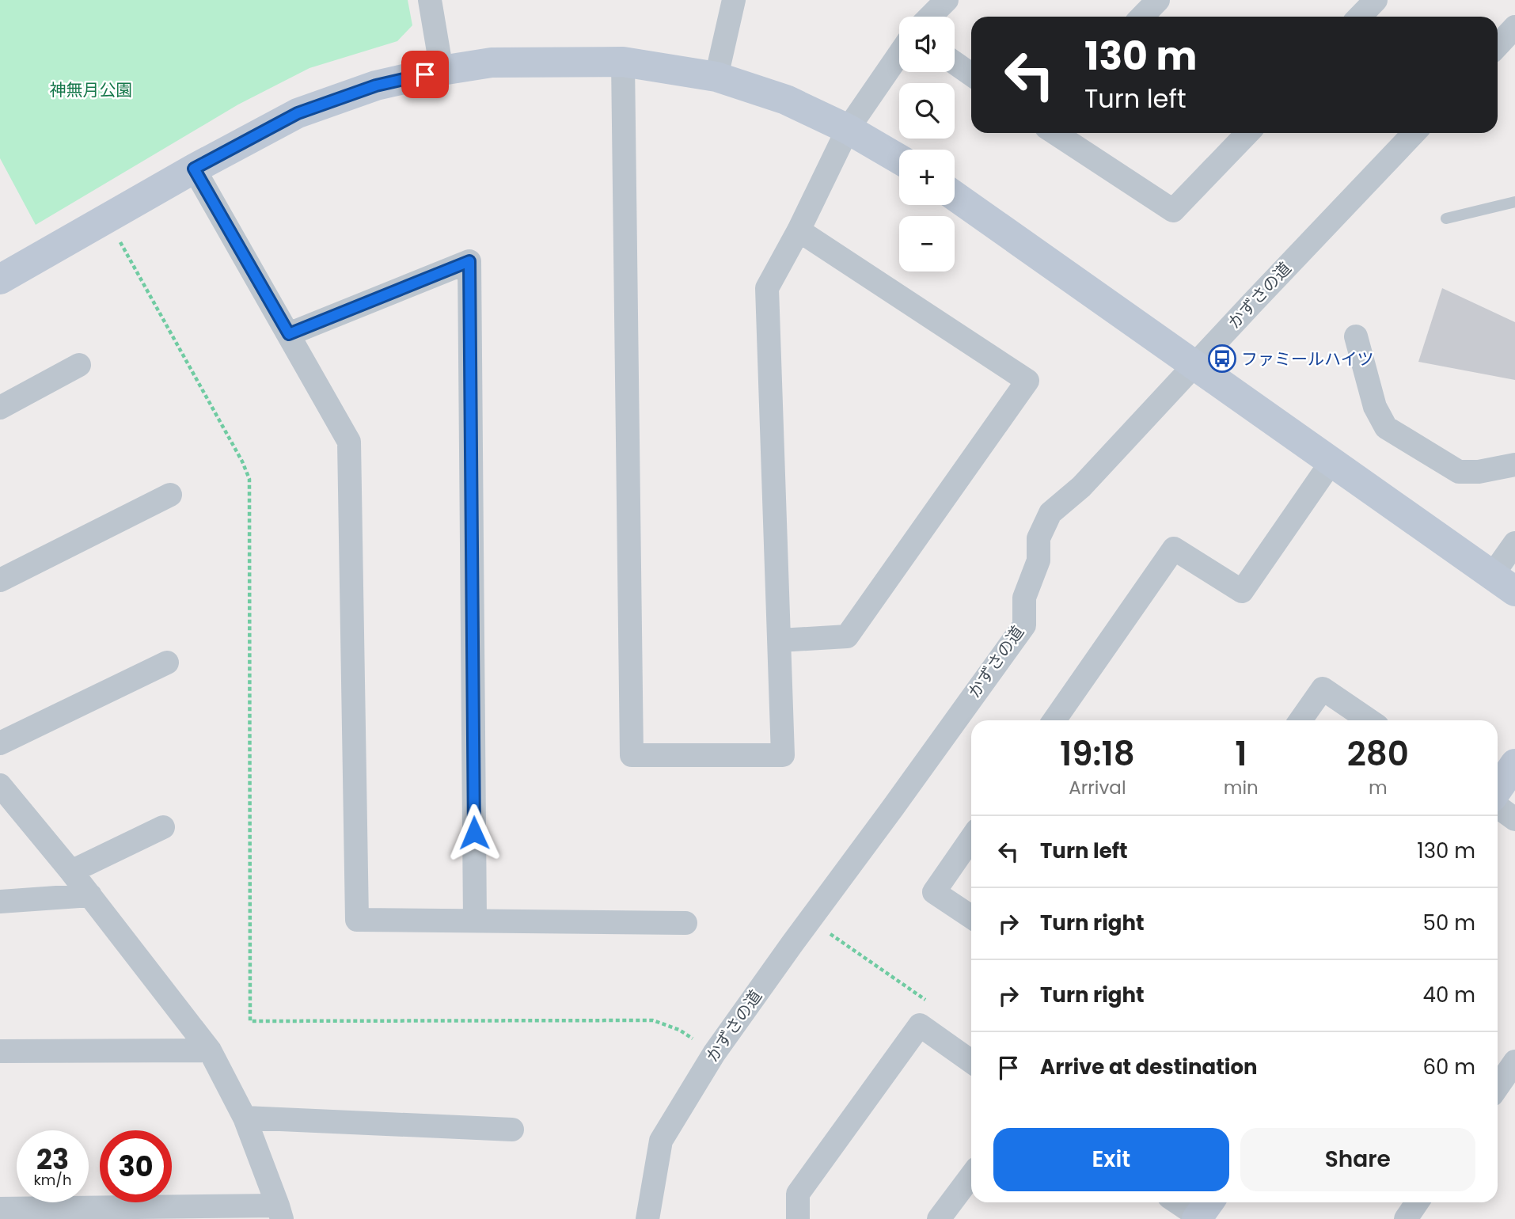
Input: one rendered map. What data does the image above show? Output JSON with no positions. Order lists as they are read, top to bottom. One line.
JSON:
{"streets":{"street":["かずさの道"]},"parks":["神無月公園"],"places":{"bus stop":["ファミールハイツ"]},"page":{"map_buttons":["+","−"],"turn":["130 m","Turn left"],"eta":["19:18","Arrival","1","min","280","m"],"list":[{"name":"Turn left","value":"130 m"},{"name":"Turn right","value":"50 m"},{"name":"Turn right","value":"40 m"},{"name":"Arrive at destination","value":"60 m"}],"buttons":["Exit","Share"],"speed":"23 km/h","limit":"30"}}
